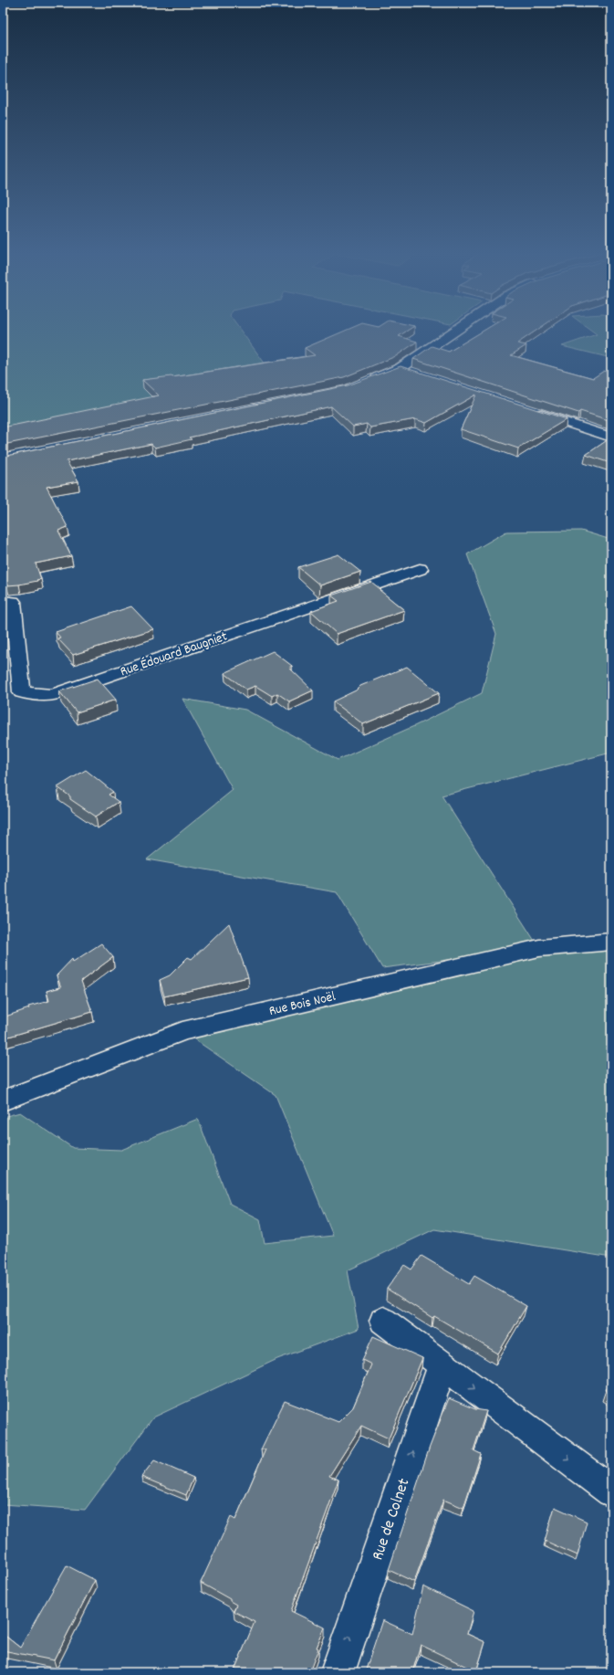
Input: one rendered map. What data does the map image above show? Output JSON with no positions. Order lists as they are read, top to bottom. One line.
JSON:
{"streets":{"street":["Rue Édouard Baugniet","Rue Bois Noël","Rue de Colnet"]},"one_way":["Rue de Colnet"]}
